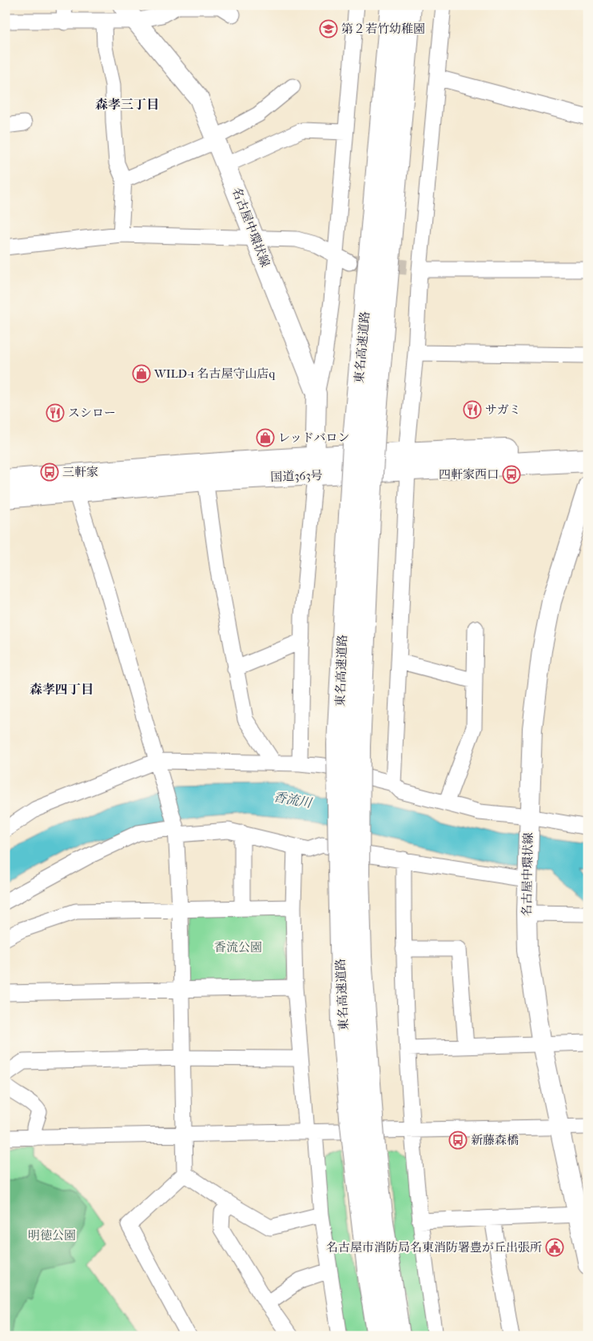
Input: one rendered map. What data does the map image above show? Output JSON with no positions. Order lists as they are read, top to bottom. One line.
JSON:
{"streets":{"highway":["東名高速道路","国道363号"],"main road":["名古屋中環状線"]},"crossings":[["名古屋中環状線","国道363号"]],"districts":["森孝三丁目","森孝四丁目"],"water":["香流川"],"parks":["香流公園","明徳公園"],"places":{"school or university":["第２若竹幼稚園"],"shop":["WILD-1 名古屋守山店q","レッドバロン"],"restaurant":["サガミ","スシロー"],"bus stop":["三軒家","四軒家西口","新藤森橋"],"public building":["名古屋市消防局名東消防署豊が丘出張所"]}}
